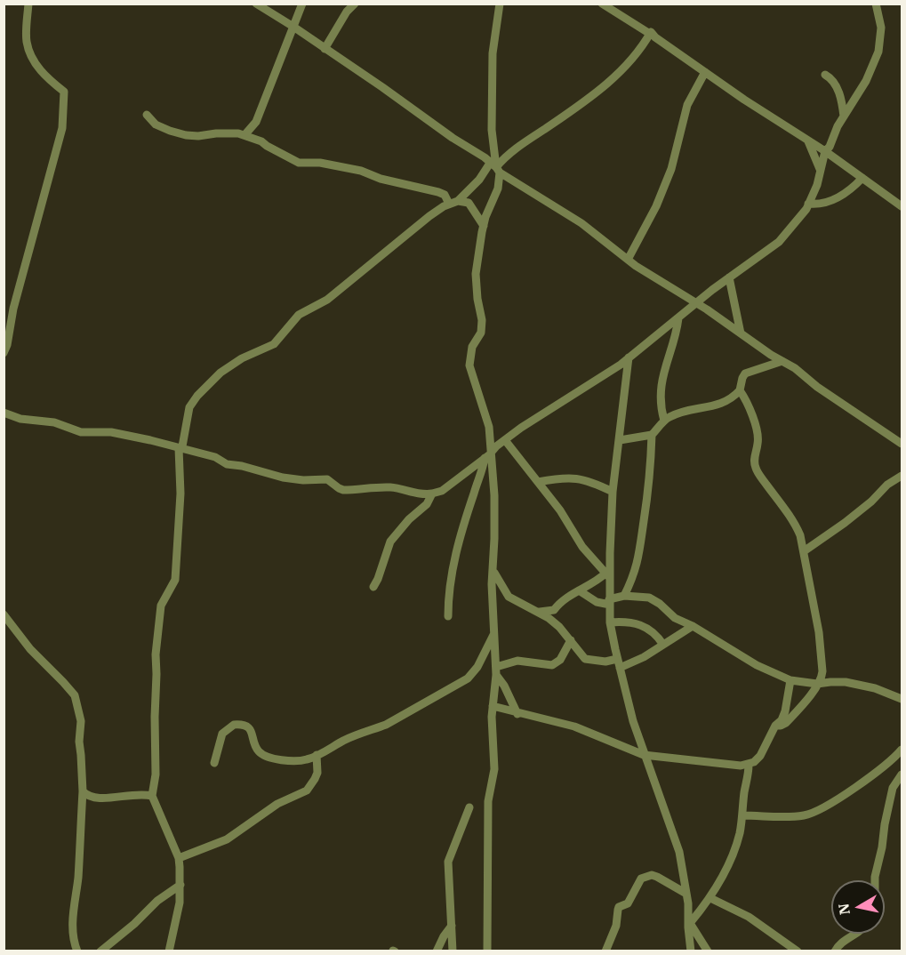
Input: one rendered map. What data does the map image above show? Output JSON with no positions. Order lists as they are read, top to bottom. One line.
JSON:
{"north":"left"}
